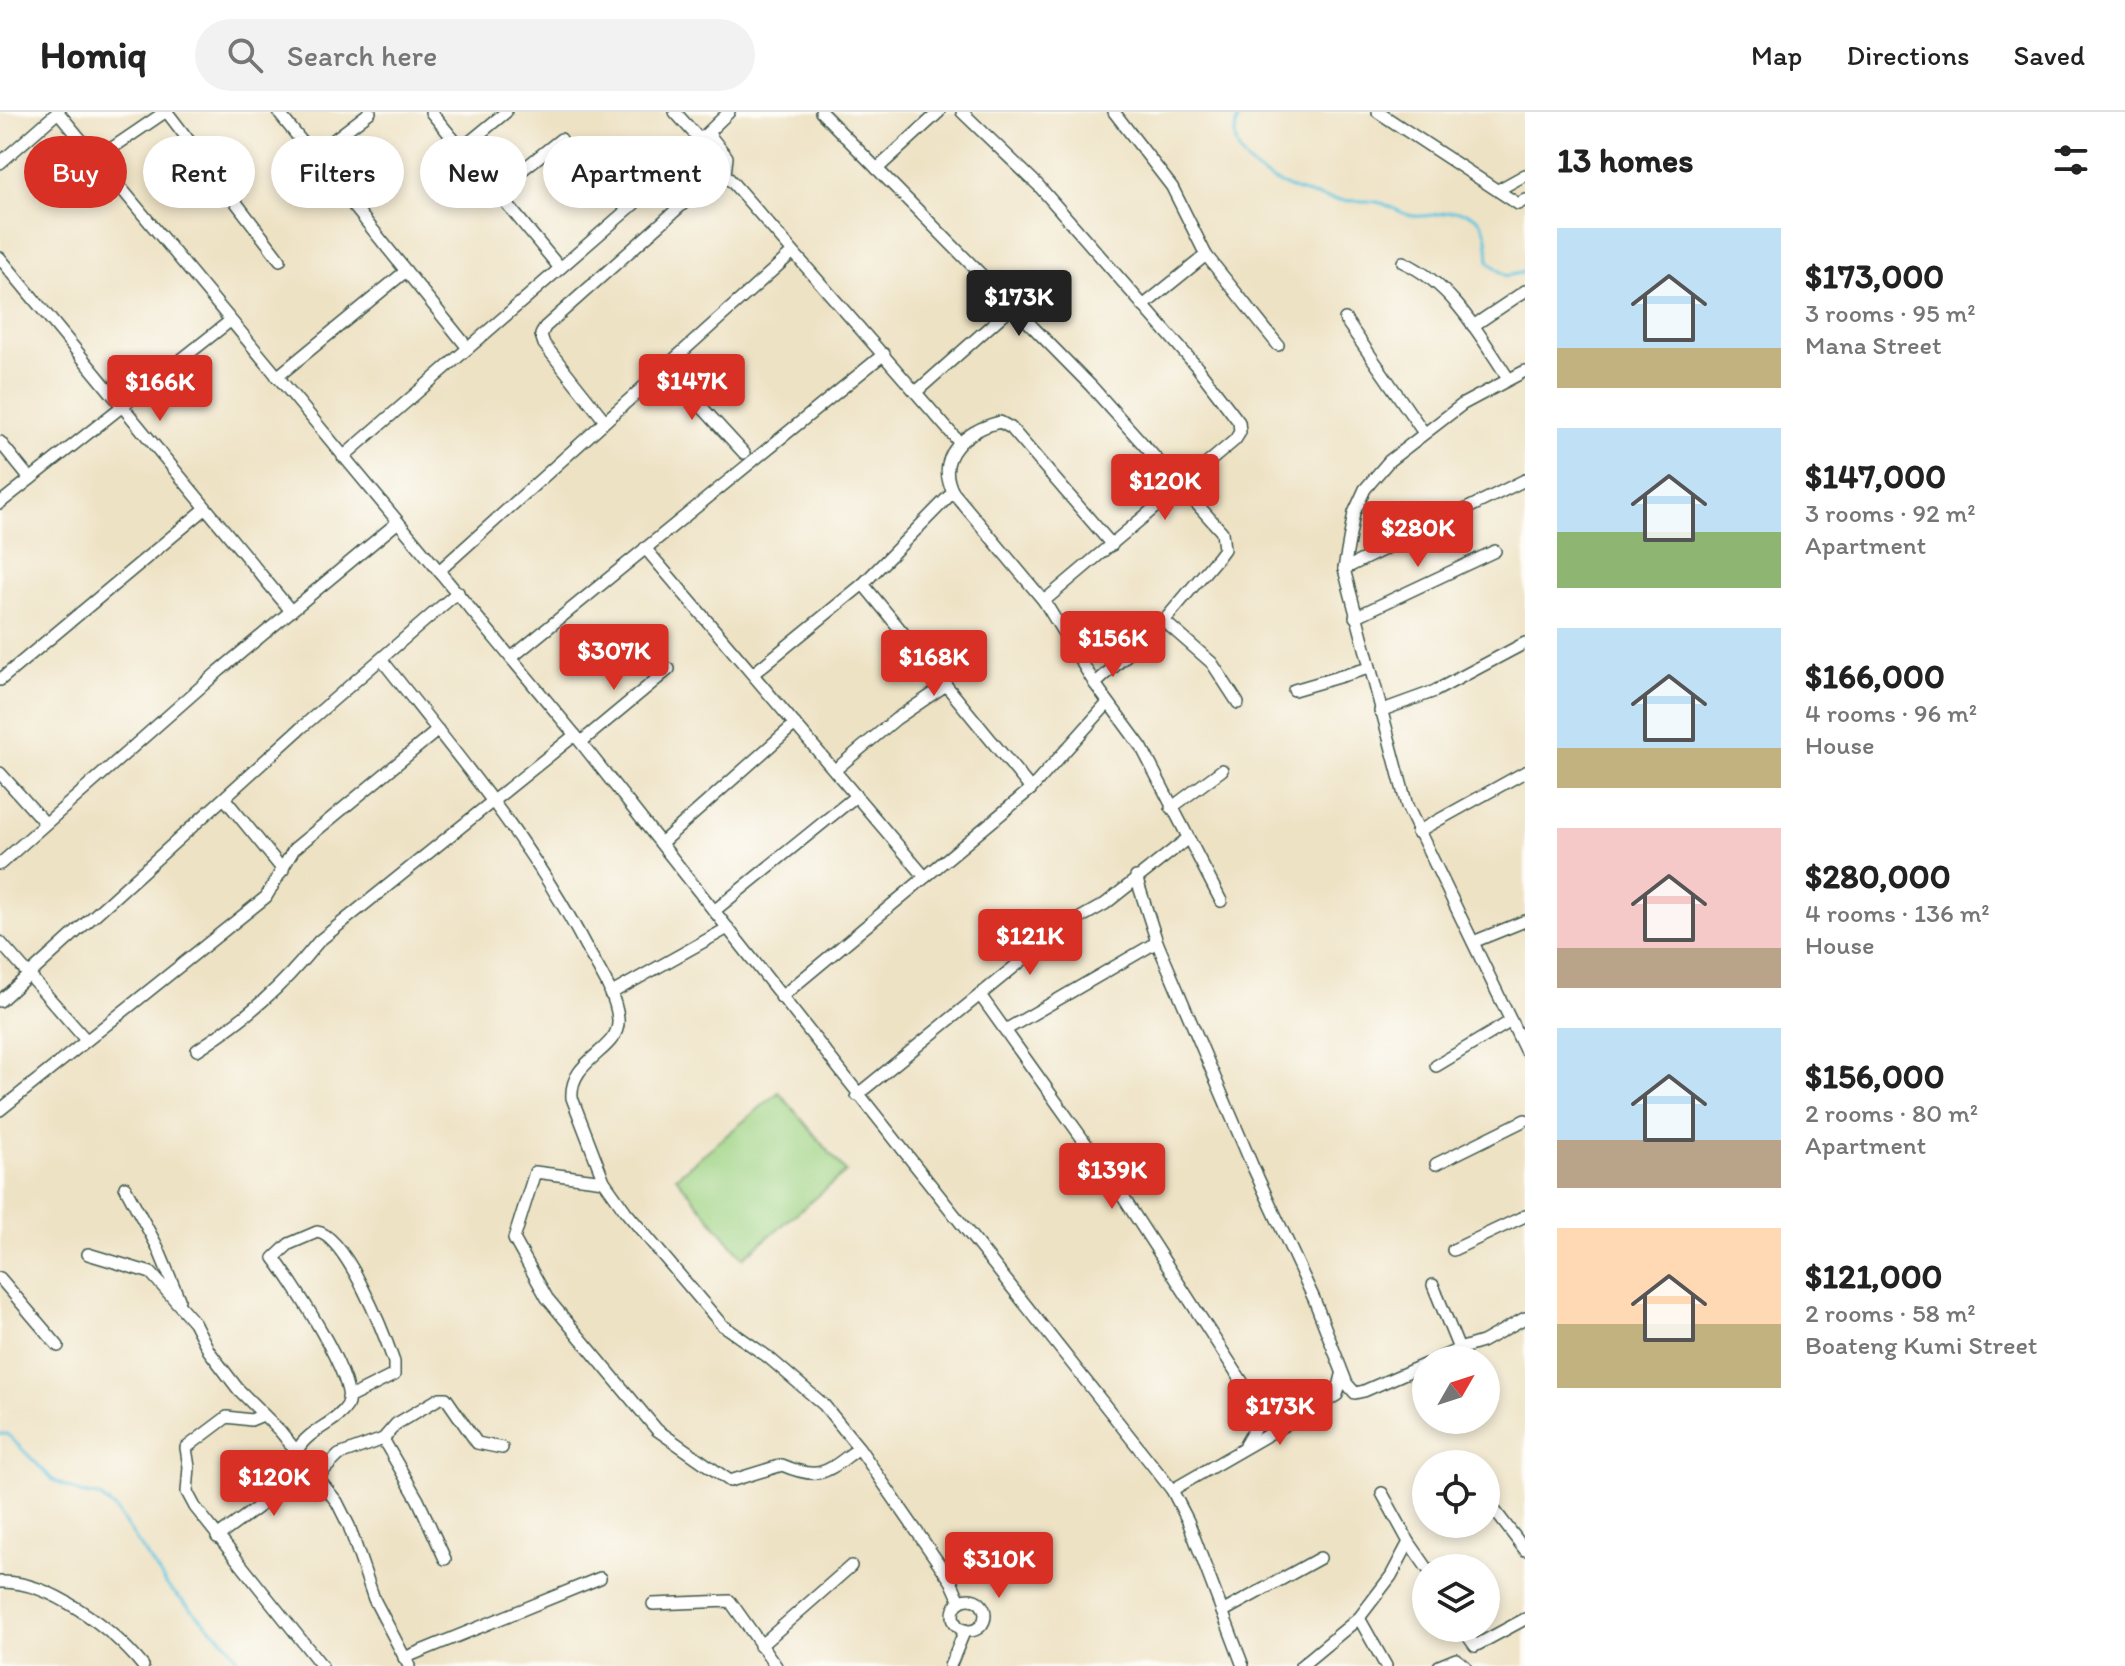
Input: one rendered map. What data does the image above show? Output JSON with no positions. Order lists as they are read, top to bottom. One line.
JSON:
{"north":"top right","page":{"header":"Homiq","search":"Search here","nav":["Map","Directions","Saved"],"heading":"13 homes","chip":["Buy","Rent","Filters","New","Apartment"],"list":[{"name":"$173,000","note":"3 rooms · 95 m² · Mana Street"},{"name":"$147,000","note":"3 rooms · 92 m² · Apartment"},{"name":"$166,000","note":"4 rooms · 96 m² · House"},{"name":"$280,000","note":"4 rooms · 136 m² · House"},{"name":"$156,000","note":"2 rooms · 80 m² · Apartment"},{"name":"$121,000","note":"2 rooms · 58 m² · Boateng Kumi Street"}],"price":["$173K","$147K","$166K","$120K","$280K","$156K","$307K","$168K","$121K","$139K","$173K","$120K","$310K"]}}
